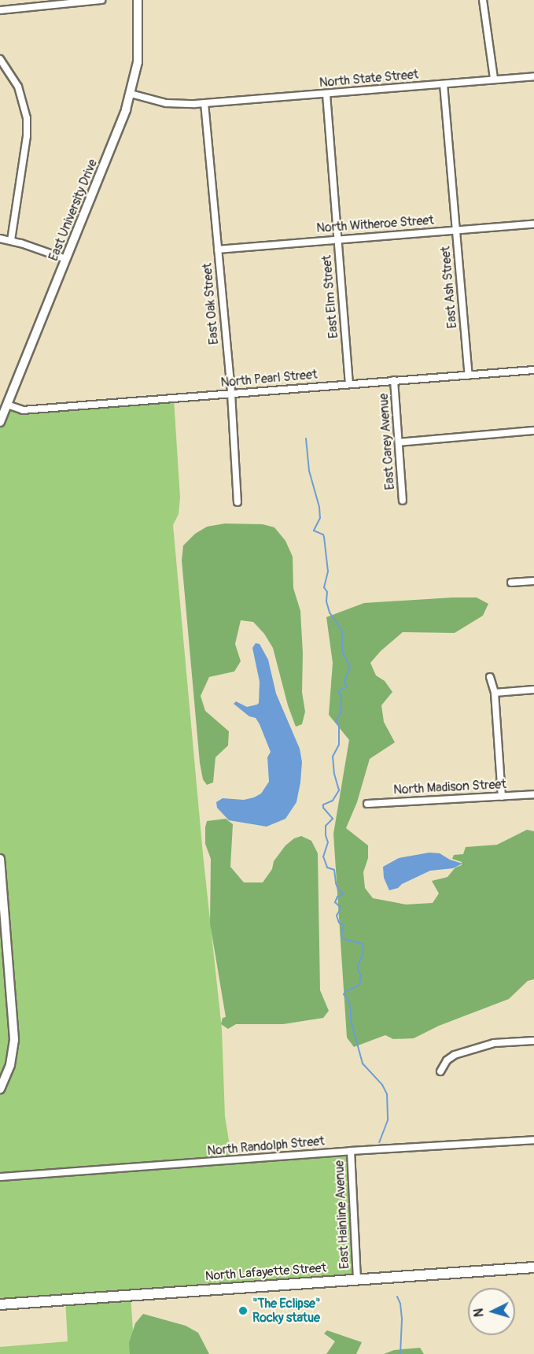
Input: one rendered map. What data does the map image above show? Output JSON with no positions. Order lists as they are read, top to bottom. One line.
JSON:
{"streets":{"highway":["North Lafayette Street"],"main road":["East University Drive"],"street":["North State Street","North Witheroe Street","East Ash Street","East Elm Street","East Oak Street","North Pearl Street","East Carey Avenue","North Madison Street","North Randolph Street","East Hainline Avenue"]},"crossings":[["North State Street","East University Drive"],["North State Street","East Ash Street"],["North State Street","East Elm Street"],["North State Street","East Oak Street"],["East University Drive","North Pearl Street"],["North Witheroe Street","East Ash Street"],["North Witheroe Street","East Elm Street"],["North Witheroe Street","East Oak Street"],["East Ash Street","North Pearl Street"],["East Elm Street","North Pearl Street"],["East Oak Street","North Pearl Street"],["North Pearl Street","East Carey Avenue"],["North Randolph Street","East Hainline Avenue"],["East Hainline Avenue","North Lafayette Street"]],"places":["\"The Eclipse\" Rocky statue"],"north":"left"}
